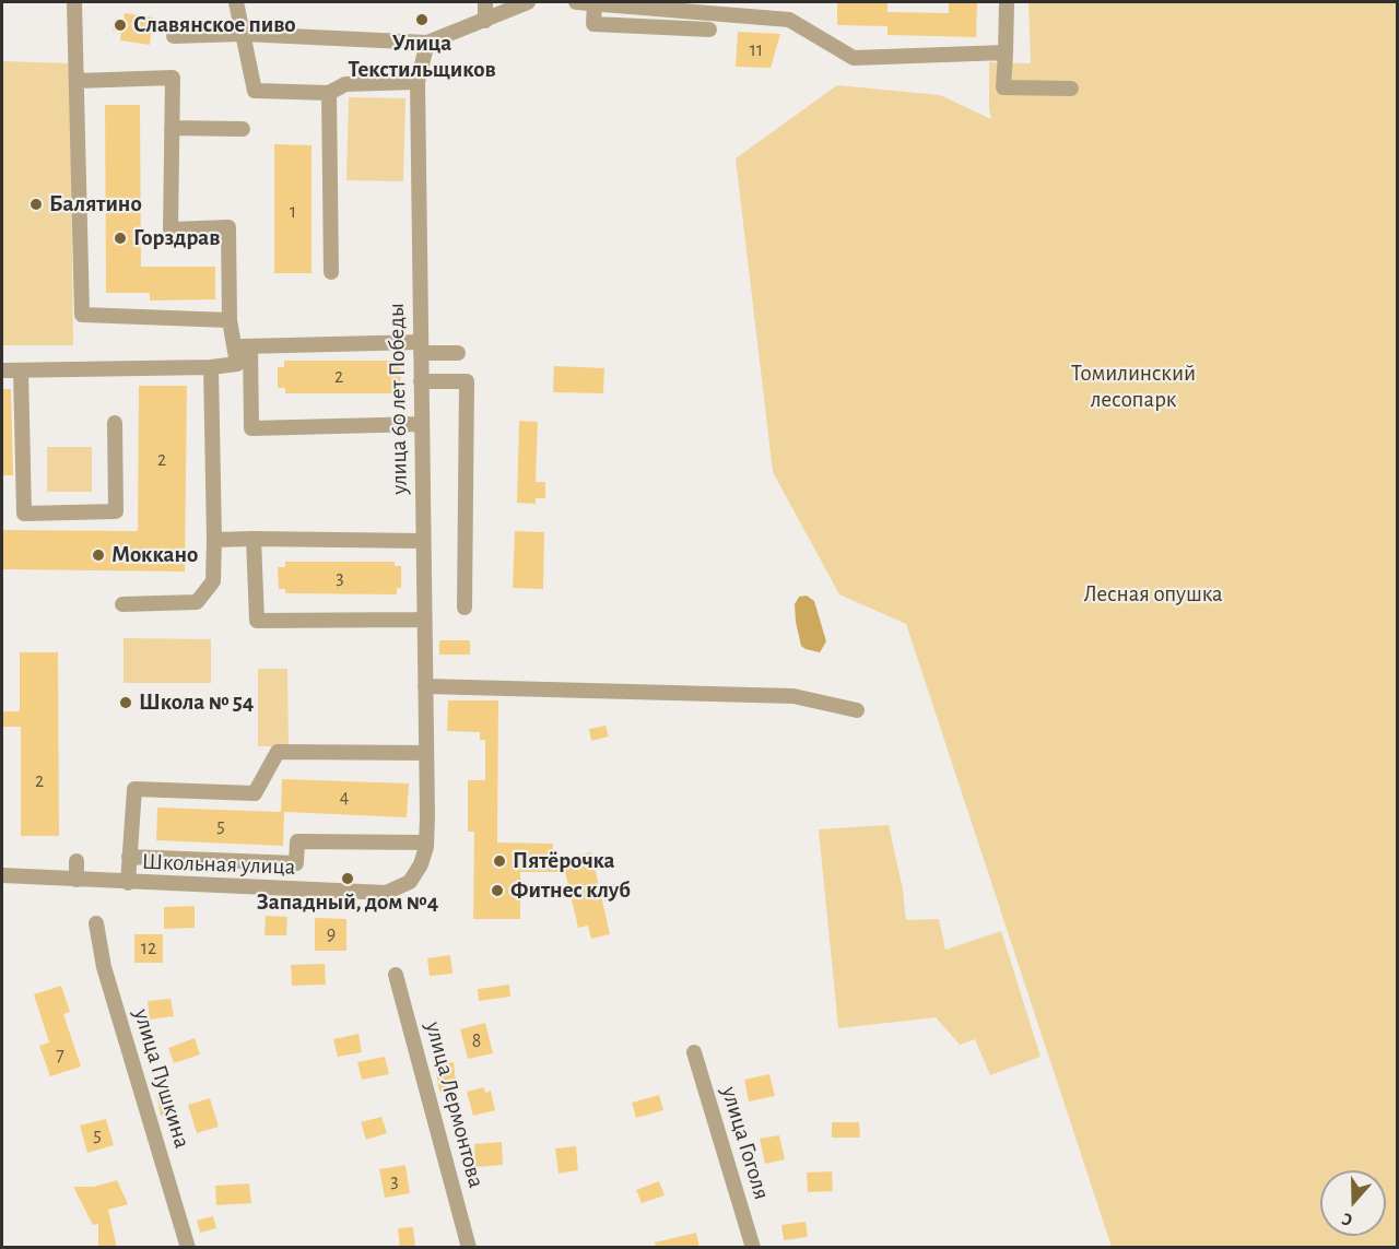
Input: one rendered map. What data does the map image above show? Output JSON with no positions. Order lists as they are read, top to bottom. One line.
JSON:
{"streets":{"street":["улица 60 лет Победы","Школьная улица","улица Пушкина","улица Лермонтова","улица Гоголя"]},"crossings":[["улица 60 лет Победы","Школьная улица"]],"parks":["Томилинский лесопарк","Лесная опушка"],"places":["Улица Текстильщиков","Славянское пиво","Балятино","Горздрав","Моккано","Школа № 54","Пятёрочка","Западный, дом №4","Фитнес клуб"],"house_numbers":["11","1","2","2","3","2","4","5","9","12","8","7","5","3"],"north":"bottom"}
